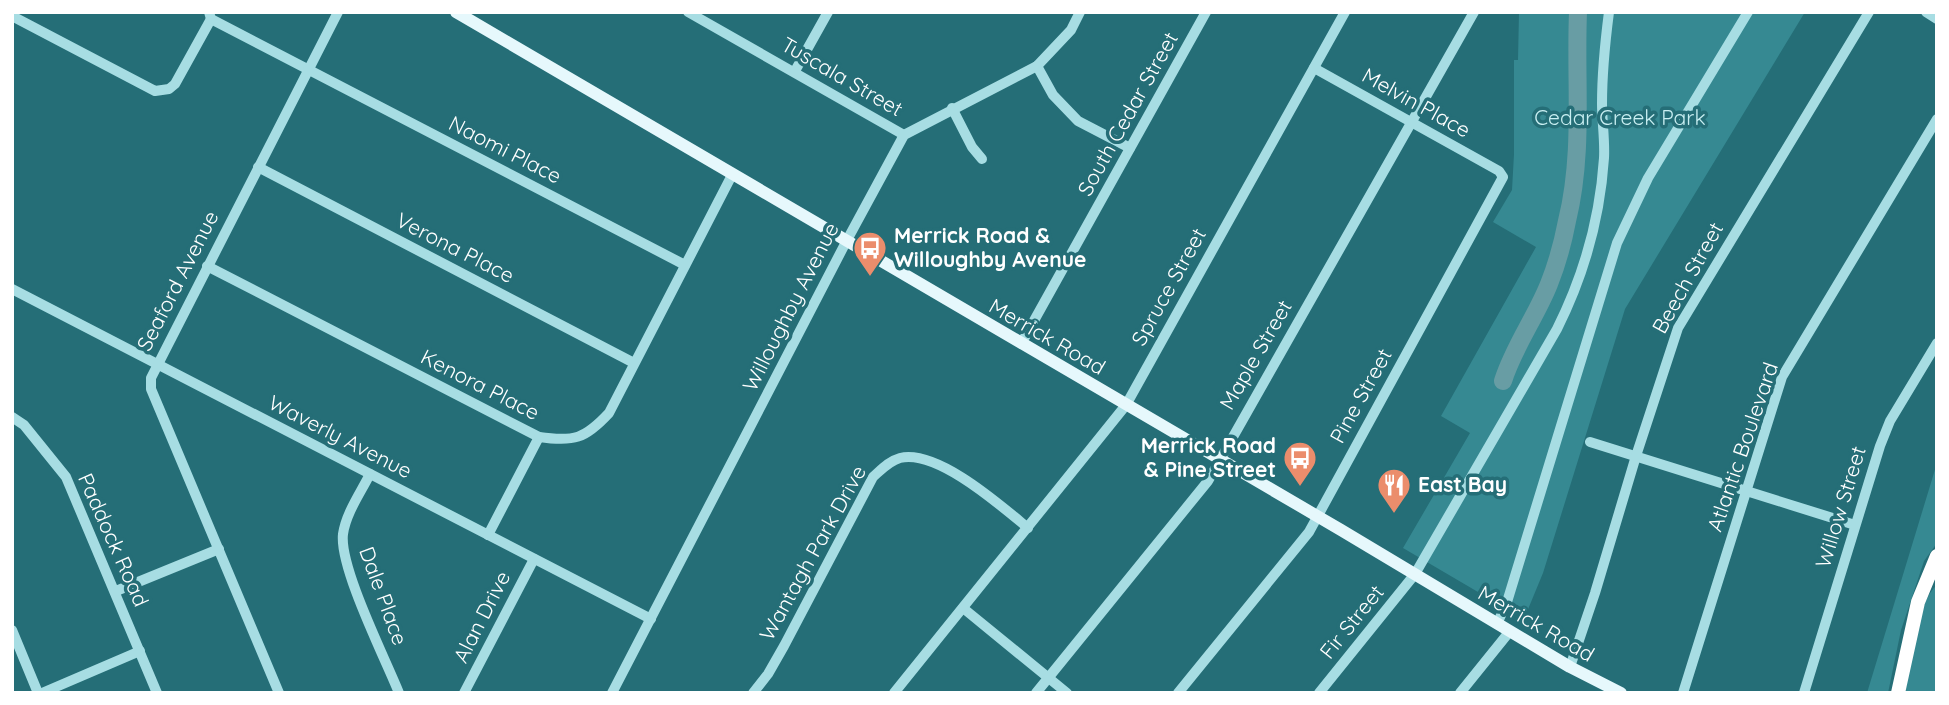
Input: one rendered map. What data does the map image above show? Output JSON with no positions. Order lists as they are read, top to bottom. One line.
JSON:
{"streets":{"main road":["Merrick Road"],"street":["Tuscala Street","Melvin Place","South Cedar Street","Naomi Place","Verona Place","Beech Street","Seaford Avenue","Spruce Street","Willoughby Avenue","Maple Street","Kenora Place","Pine Street","Waverly Avenue","Atlantic Boulevard","Willow Street","Paddock Road","Wantagh Park Drive","Dale Place","Alan Drive","Fir Street"]},"crossings":[["Tuscala Street","Willoughby Avenue"],["Melvin Place","Spruce Street"],["Melvin Place","Maple Street"],["Melvin Place","Pine Street"],["South Cedar Street","Merrick Road"],["Naomi Place","Seaford Avenue"],["Naomi Place","Kenora Place"],["Verona Place","Seaford Avenue"],["Verona Place","Kenora Place"],["Beech Street","Merrick Road"],["Seaford Avenue","Kenora Place"],["Seaford Avenue","Waverly Avenue"],["Spruce Street","Merrick Road"],["Spruce Street","Wantagh Park Drive"],["Willoughby Avenue","Merrick Road"],["Willoughby Avenue","Waverly Avenue"],["Merrick Road","Maple Street"],["Merrick Road","Kenora Place"],["Merrick Road","Pine Street"],["Merrick Road","Fir Street"],["Waverly Avenue","Dale Place"],["Waverly Avenue","Alan Drive"]],"parks":["Cedar Creek Park"],"places":{"bus stop":["Merrick Road & Willoughby Avenue","Merrick Road & Pine Street"],"restaurant":["East Bay"]}}
